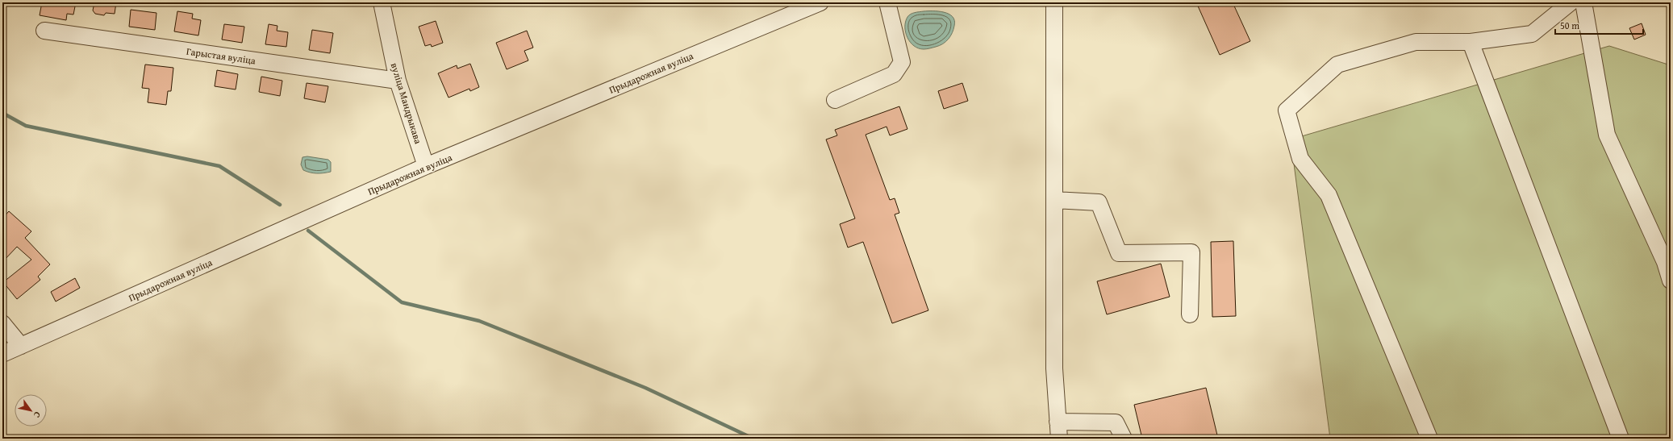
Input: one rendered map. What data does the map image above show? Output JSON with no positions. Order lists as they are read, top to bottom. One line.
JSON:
{"streets":{"street":["Гарыстая вуліца","Прыдарожная вуліца","вуліца Мандрыкава"]},"crossings":[["Гарыстая вуліца","вуліца Мандрыкава"],["Прыдарожная вуліца","вуліца Мандрыкава"]],"scale_bar":"50 m","north":"bottom right"}
